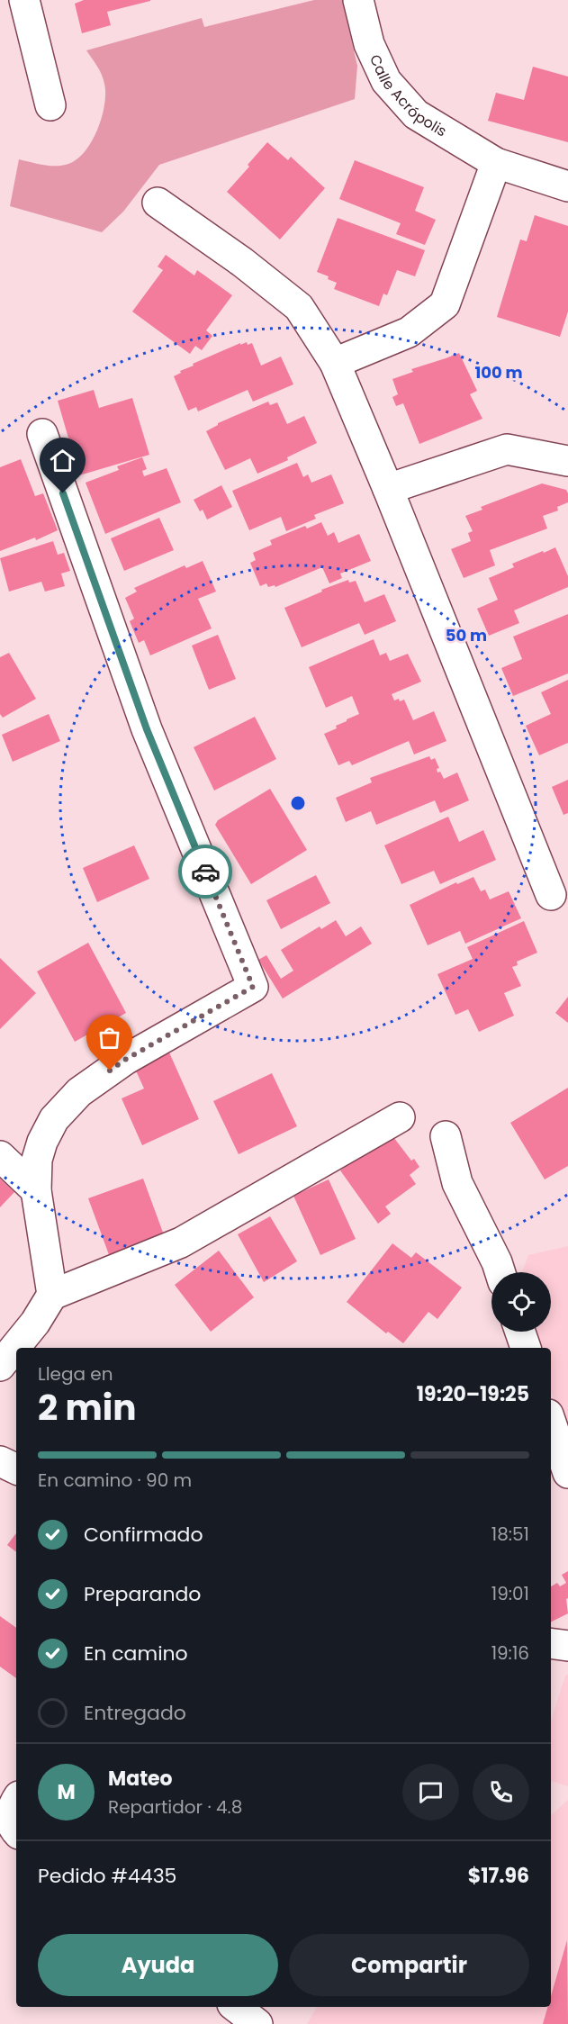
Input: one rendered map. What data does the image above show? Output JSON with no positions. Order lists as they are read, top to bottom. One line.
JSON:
{"streets":{"street":["Calle Acrópolis"]},"page":{"heading":["2 min","Llega en","19:20–19:25"],"panel":["Mateo","Repartidor · 4.8","Pedido #4435","$17.96"],"bar":"En camino · 90 m","list":[["Confirmado","18:51"],["Preparando","19:01"],["En camino","19:16"],"Entregado"],"round":"M","buttons":["Ayuda","Compartir"]},"rings":["100 m","50 m"]}
